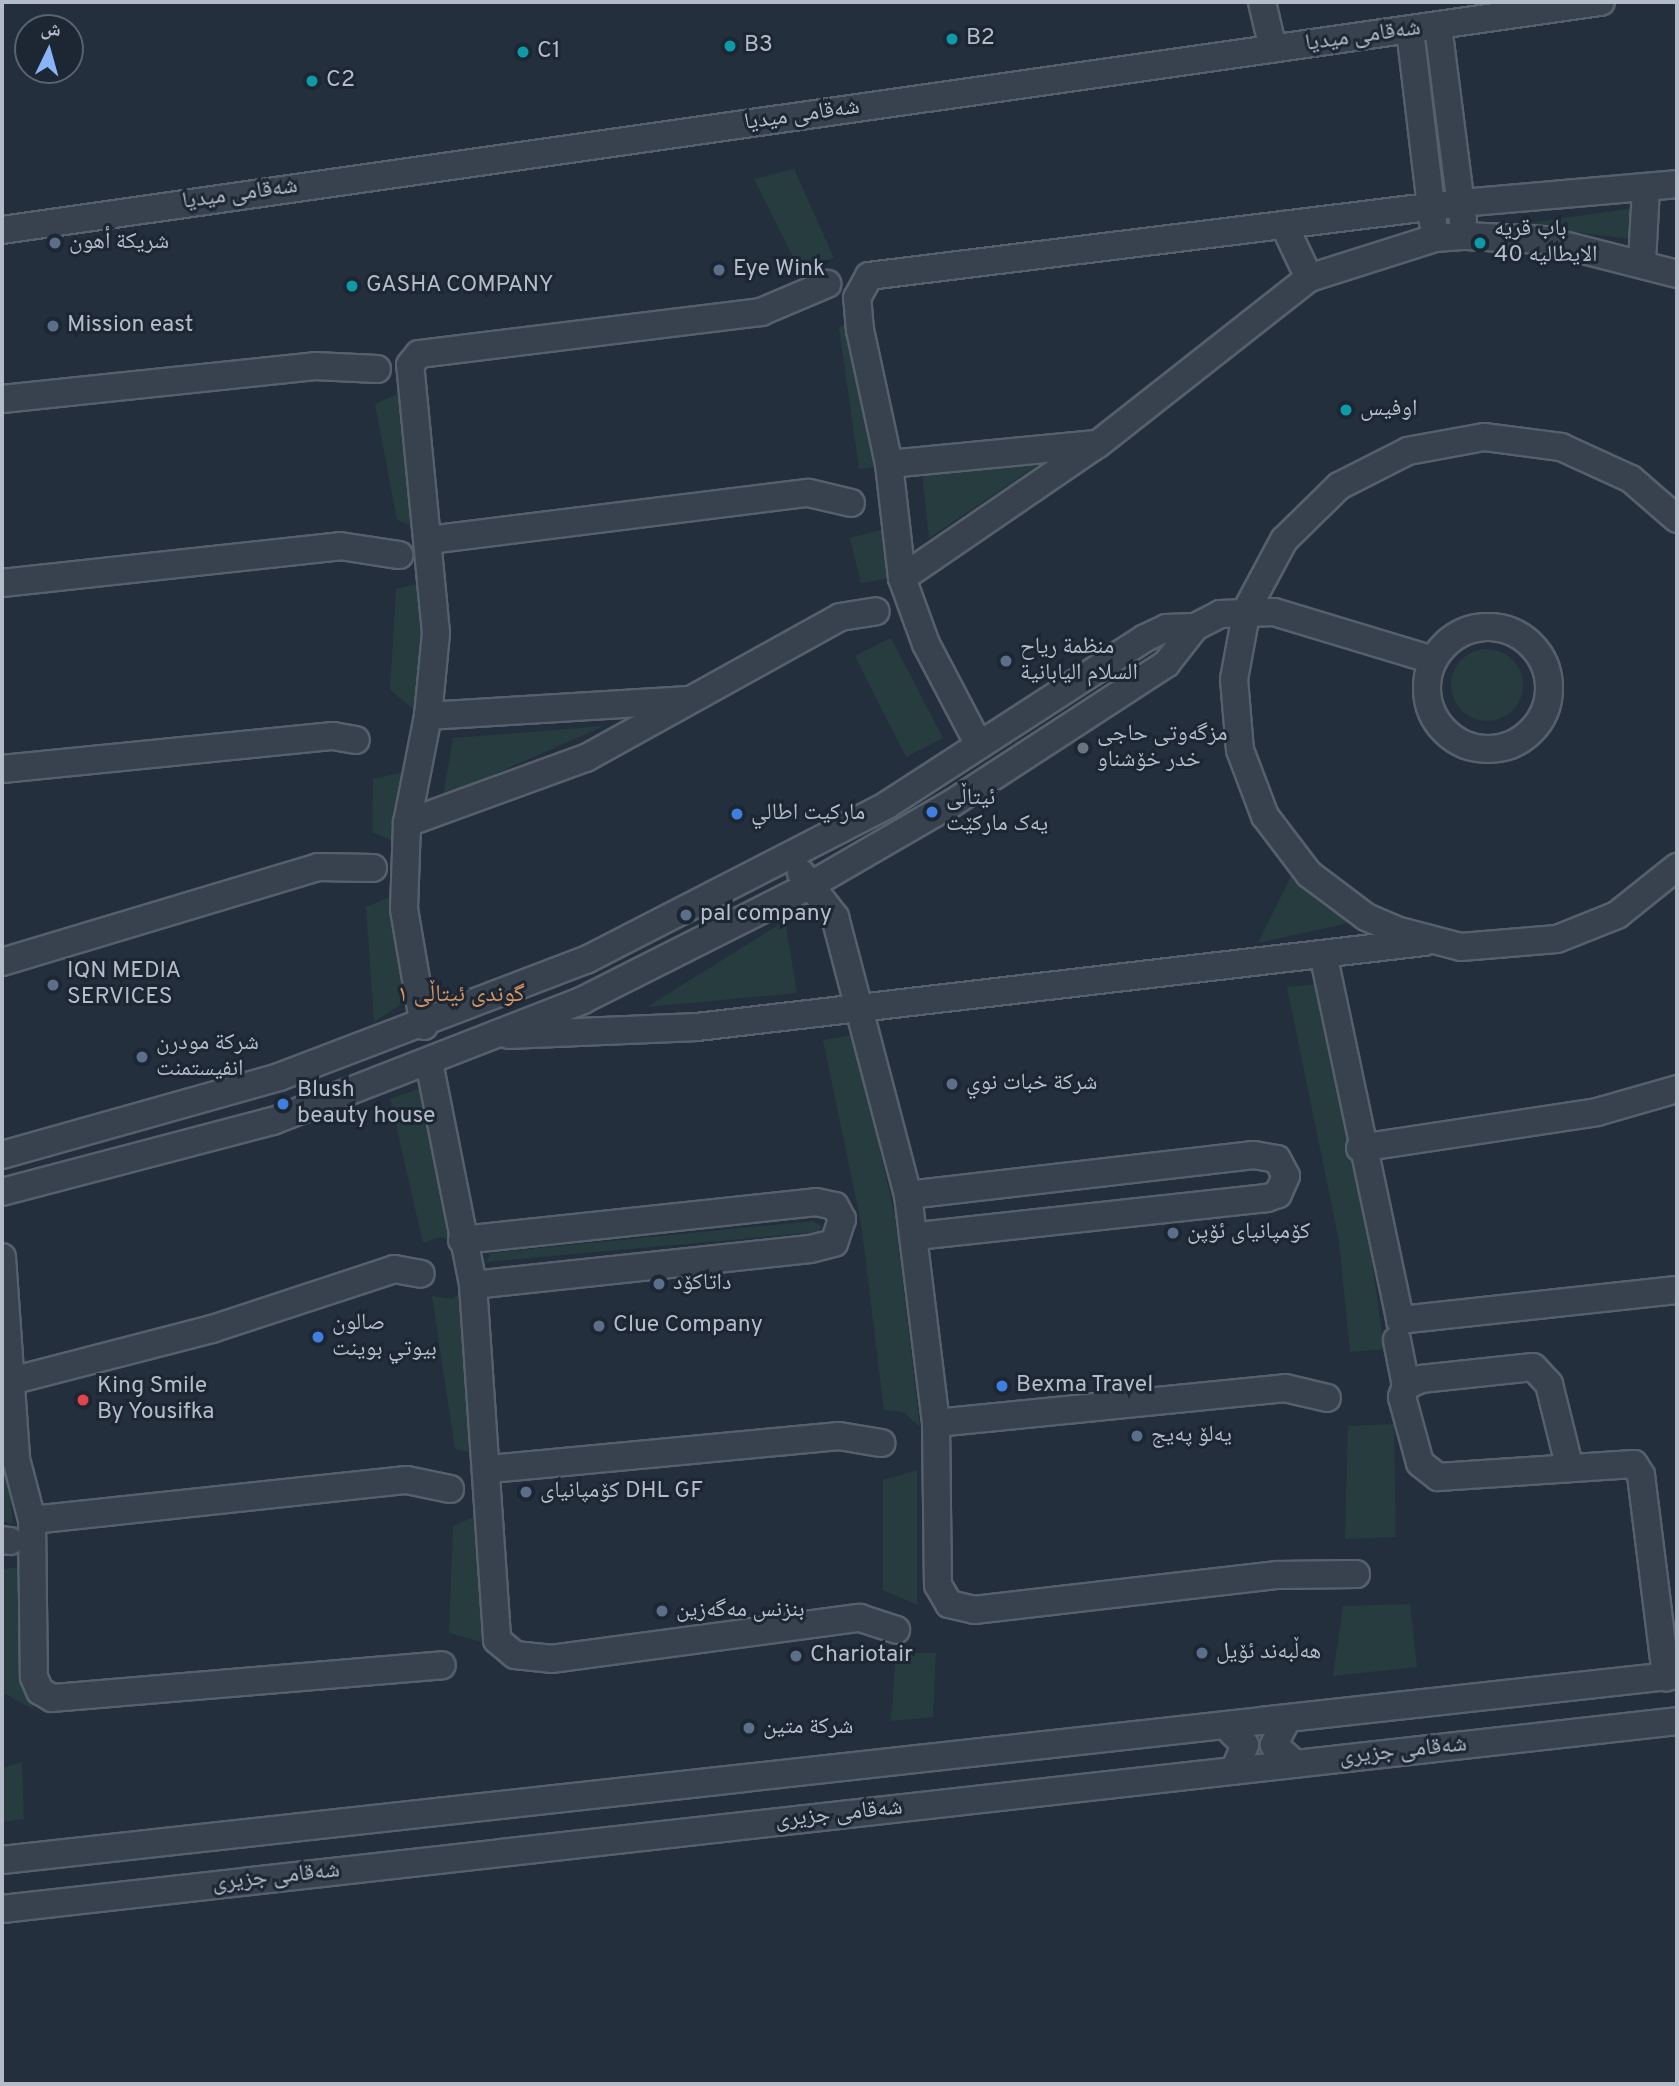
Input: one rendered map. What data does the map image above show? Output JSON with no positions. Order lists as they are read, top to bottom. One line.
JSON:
{"streets":{"street":["شەقامی میدیا","شەقامی جزیری"]},"districts":["گوندی ئیتاڵی ١"],"places":["B2","B3","C1","C2","شريكة أهون","باب قريه الايطاليه 40","Eye Wink","GASHA COMPANY","Mission east","اوفيس","منظمة رياح السلام اليابانية","مزگه‌وتی حاجی خدر خۆشناو","ئیتاڵی یەک مارکێت","ماركيت اطالي","pal company","IQN MEDIA SERVICES","شركة مودرن انفيستمنت","شركة خبات نوي","Blush beauty house","کۆمپانیای ئۆپن","داتاکۆد","Clue Company","صالون بيوتي بوينت","Bexma Travel","King Smile By Yousifka","یەلۆ پەیج","کۆمپانیای DHL GF","بنزنس مەگەزین","هەڵبەند ئۆیل","Chariotair","شرکة متین"],"north":"top"}
